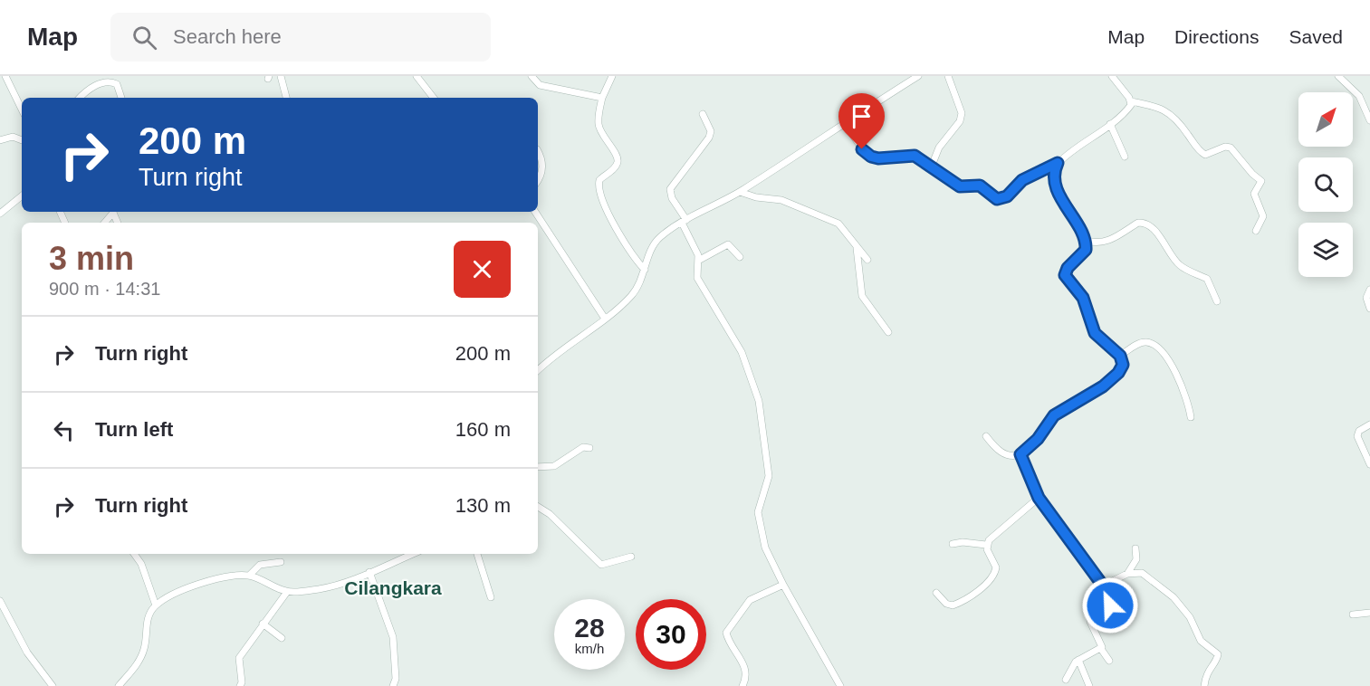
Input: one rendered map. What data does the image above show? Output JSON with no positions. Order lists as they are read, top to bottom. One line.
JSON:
{"districts":["Cilangkara"],"north":"top right","page":{"header":"Map","search":"Search here","nav":["Map","Directions","Saved"],"turn":["200 m","Turn right"],"heading":["3 min","900 m · 14:31"],"list":[{"name":"Turn right","value":"200 m"},{"name":"Turn left","value":"160 m"},{"name":"Turn right","value":"130 m"}],"speed":"28 km/h","limit":"30"}}
